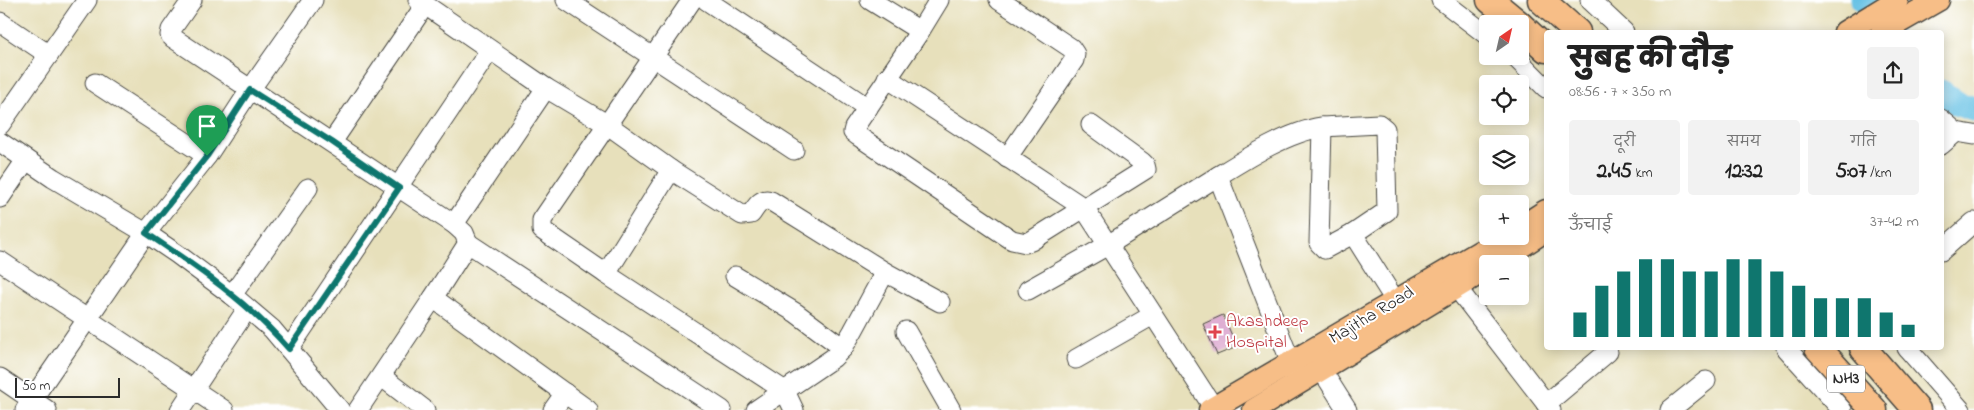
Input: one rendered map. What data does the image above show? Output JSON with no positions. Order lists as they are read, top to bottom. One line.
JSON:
{"streets":{"highway":["NH3"],"main road":["Majitha Road"]},"places":{"health":["Akashdeep Hospital"]},"scale_bar":"50 m","north":"top right","page":{"map_buttons":["+","−"],"heading":["सुबह की दौड़","08:56 · 7 × 350 m"],"stats":[["दूरी","2.45 km"],["समय","12:32"],["गति","5:07 /km"]],"chart":["ऊँचाई","37–42 m"],"scale":"50 m"}}
